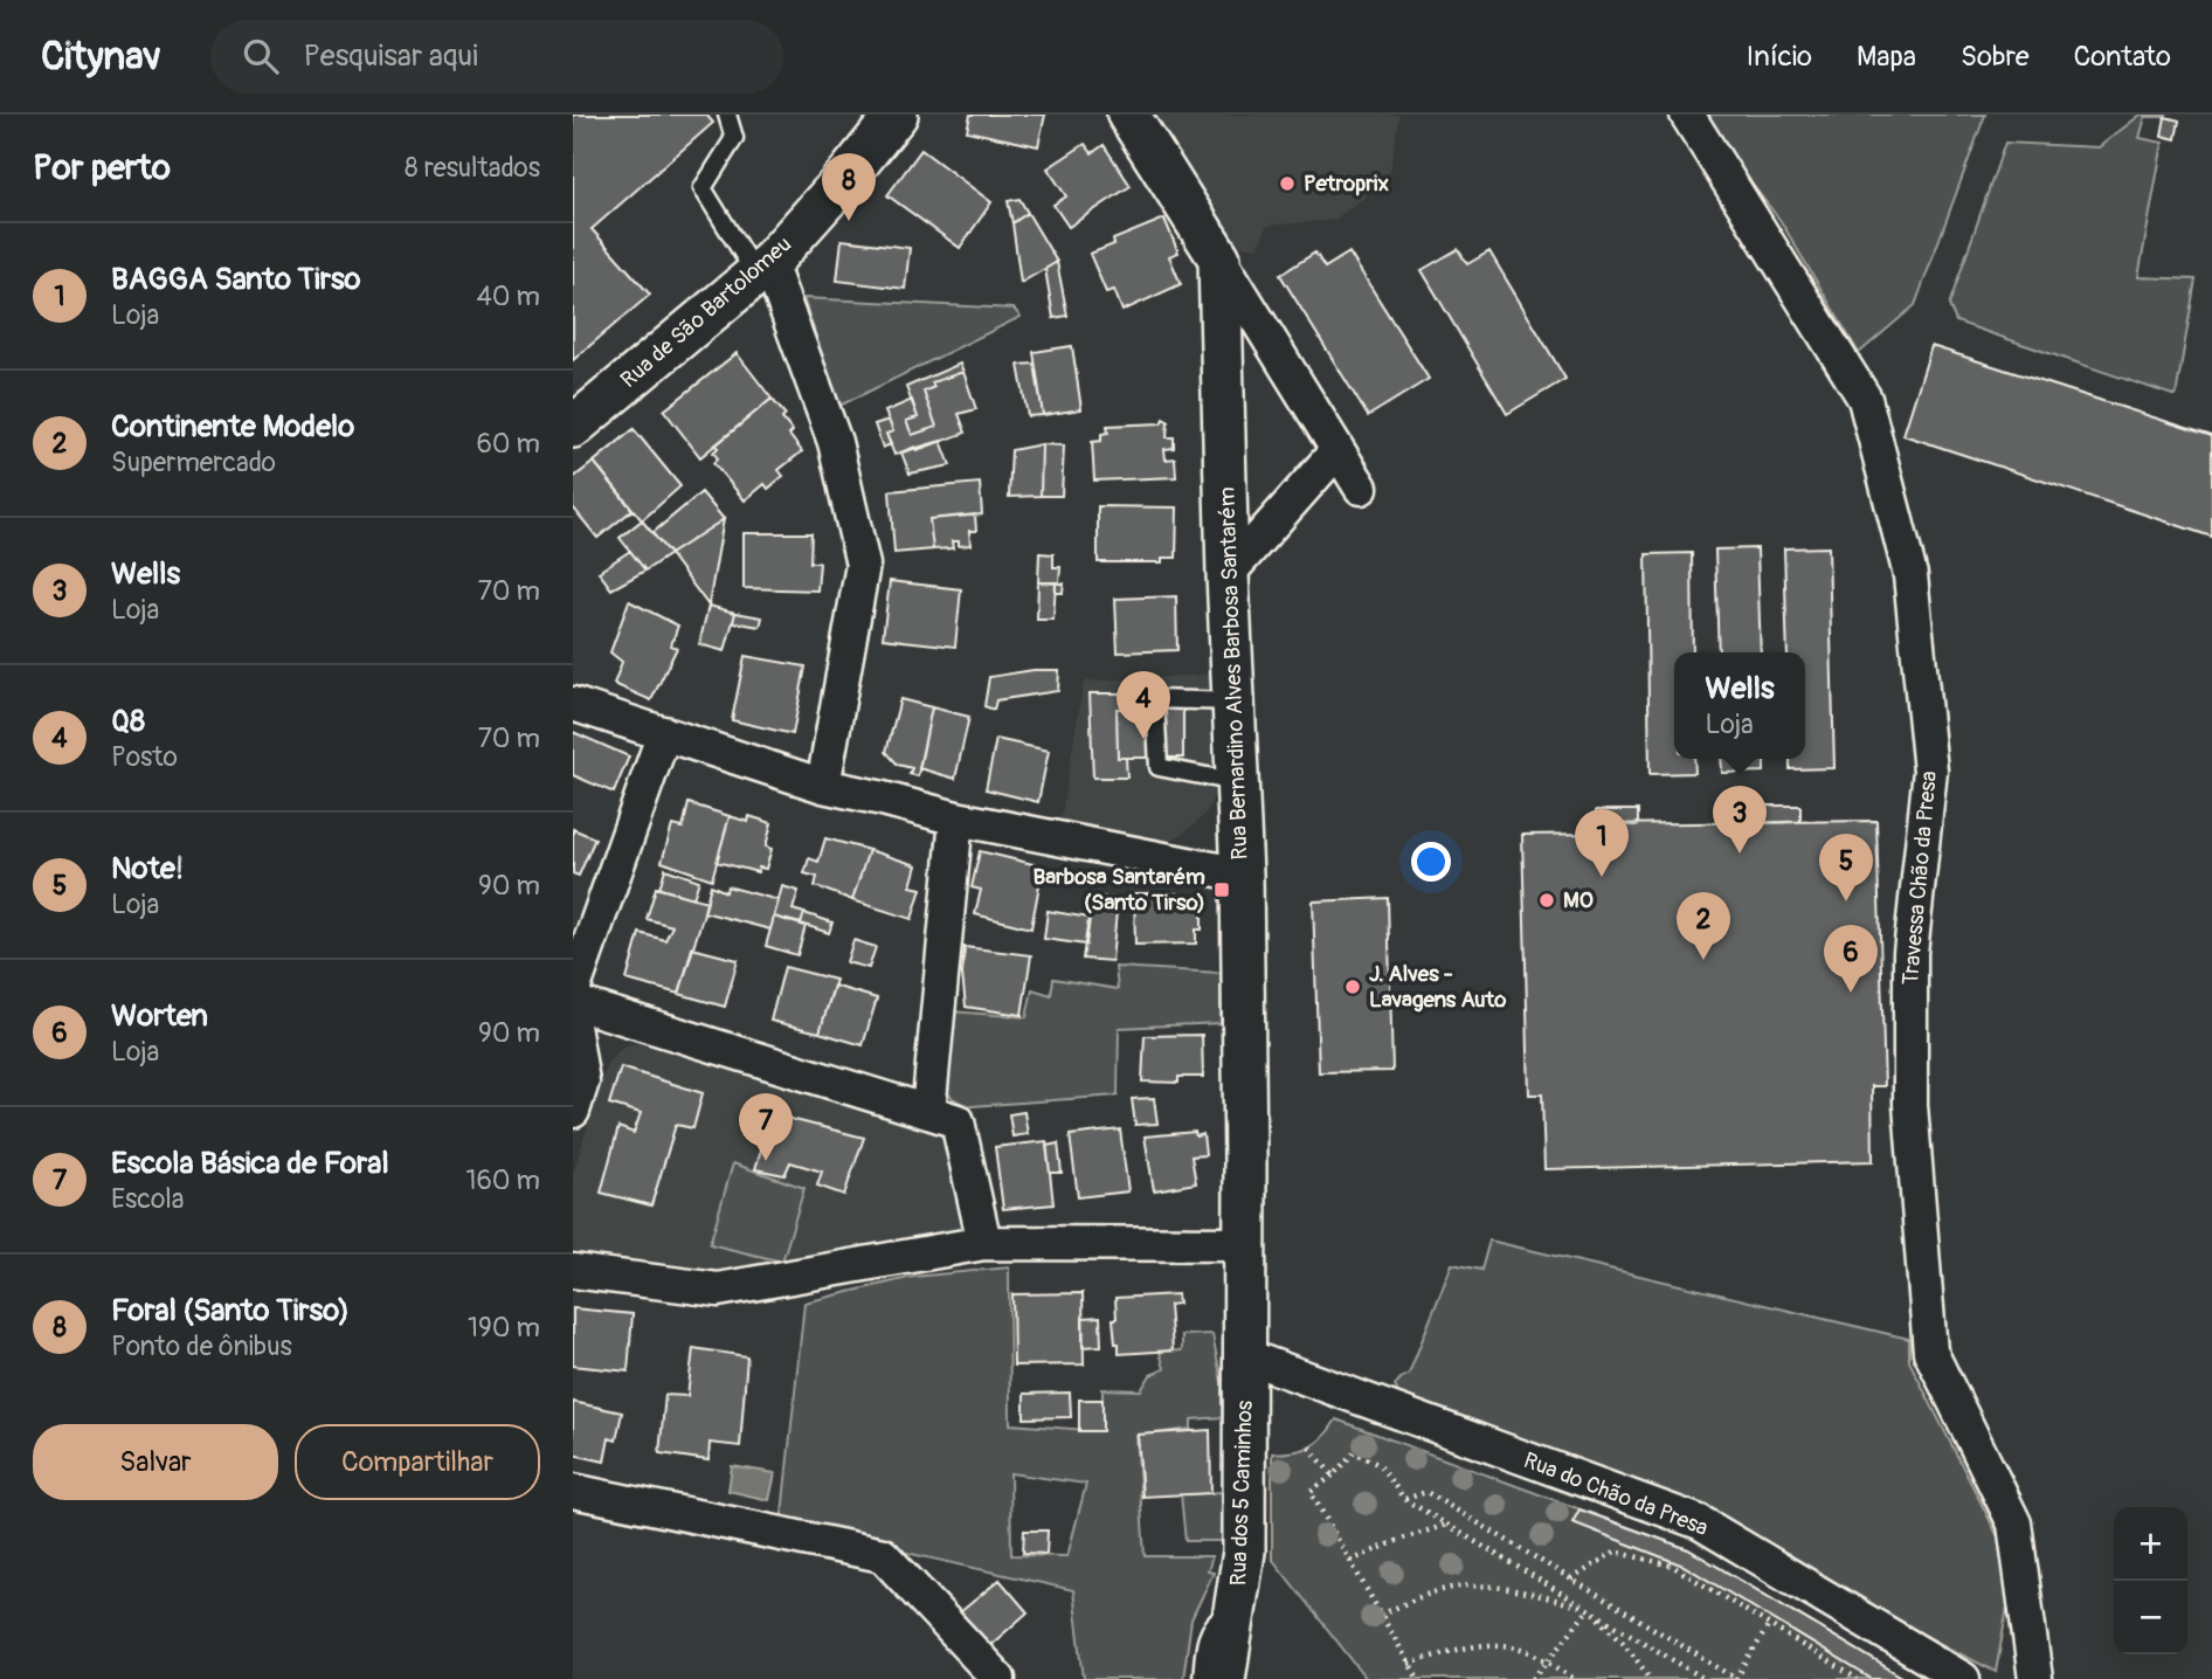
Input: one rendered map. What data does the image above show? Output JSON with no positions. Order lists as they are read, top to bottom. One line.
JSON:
{"streets":{"street":["Rua de São Bartolomeu","Rua Bernardino Alves Barbosa Santarém","Travessa Chão da Presa","Rua dos 5 Caminhos","Rua do Chão da Presa"]},"crossings":[["Rua Bernardino Alves Barbosa Santarém","Rua dos 5 Caminhos"],["Rua Bernardino Alves Barbosa Santarém","Rua do Chão da Presa"],["Rua dos 5 Caminhos","Rua do Chão da Presa"]],"places":{"other":["Petroprix","MO","J. Alves - Lavagens Auto"],"transit":["Barbosa Santarém (Santo Tirso)"]},"page":{"header":"Citynav","search":"Pesquisar aqui","nav":["Início","Mapa","Sobre","Contato"],"heading":["Por perto","8 resultados"],"pins":["8","4","3","1","5","2","6","7"],"list":[{"mark":"1","name":"BAGGA Santo Tirso","note":"Loja","value":"40 m"},{"mark":"2","name":"Continente Modelo","note":"Supermercado","value":"60 m"},{"mark":"3","name":"Wells","note":"Loja","value":"70 m"},{"mark":"4","name":"Q8","note":"Posto","value":"70 m"},{"mark":"5","name":"Note!","note":"Loja","value":"90 m"},{"mark":"6","name":"Worten","note":"Loja","value":"90 m"},{"mark":"7","name":"Escola Básica de Foral","note":"Escola","value":"160 m"},{"mark":"8","name":"Foral (Santo Tirso)","note":"Ponto de ônibus","value":"190 m"}],"popup":["Wells","Loja"],"buttons":["Salvar","Compartilhar"],"map_buttons":["+","−"]}}
